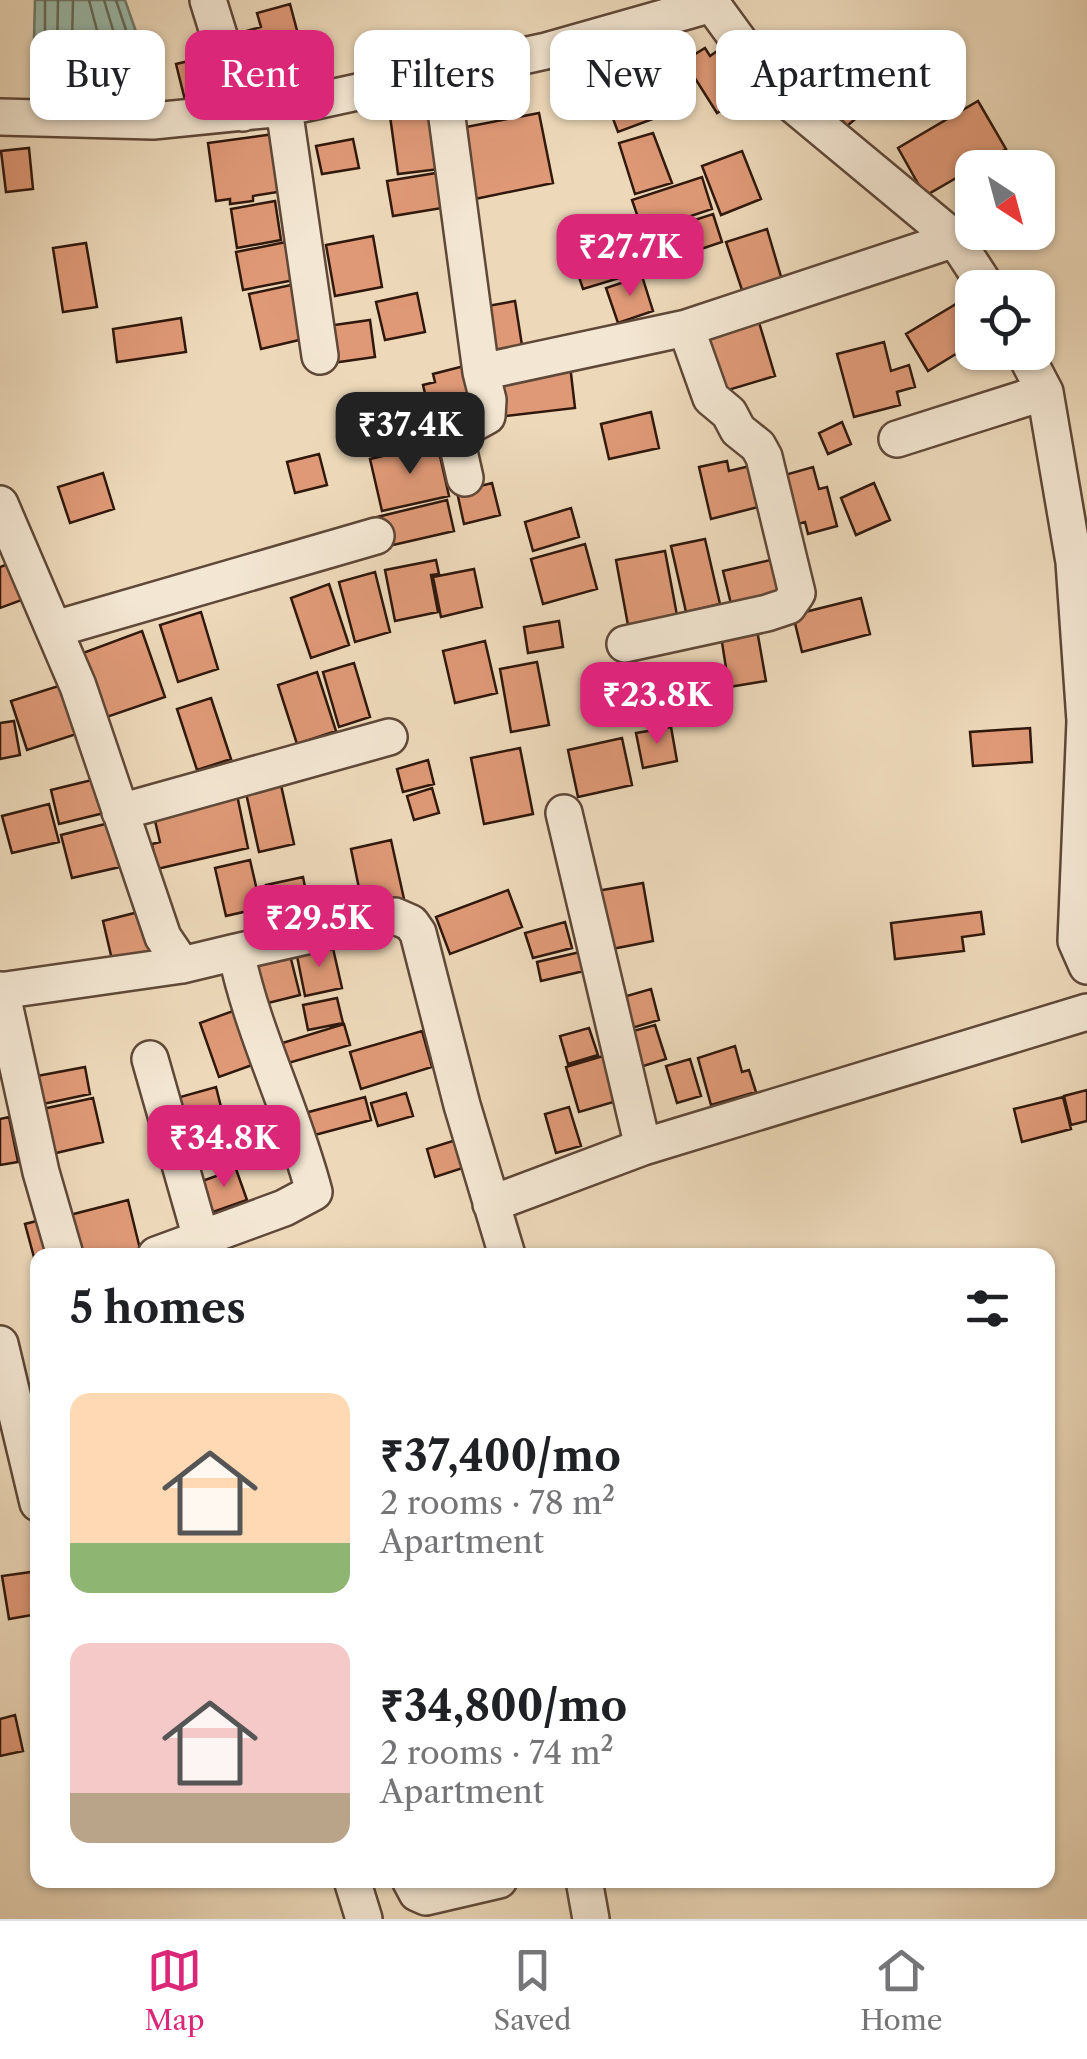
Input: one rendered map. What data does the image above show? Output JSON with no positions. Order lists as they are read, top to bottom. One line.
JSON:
{"north":"bottom right","page":{"chip":["Buy","Rent","Filters","New","Apartment"],"price":["₹27.7K","₹37.4K","₹23.8K","₹29.5K","₹34.8K"],"heading":"5 homes","list":[{"name":"₹37,400/mo","note":"2 rooms · 78 m² · Apartment"},{"name":"₹34,800/mo","note":"2 rooms · 74 m² · Apartment"}],"tabs":["Map","Saved","Home"]}}
